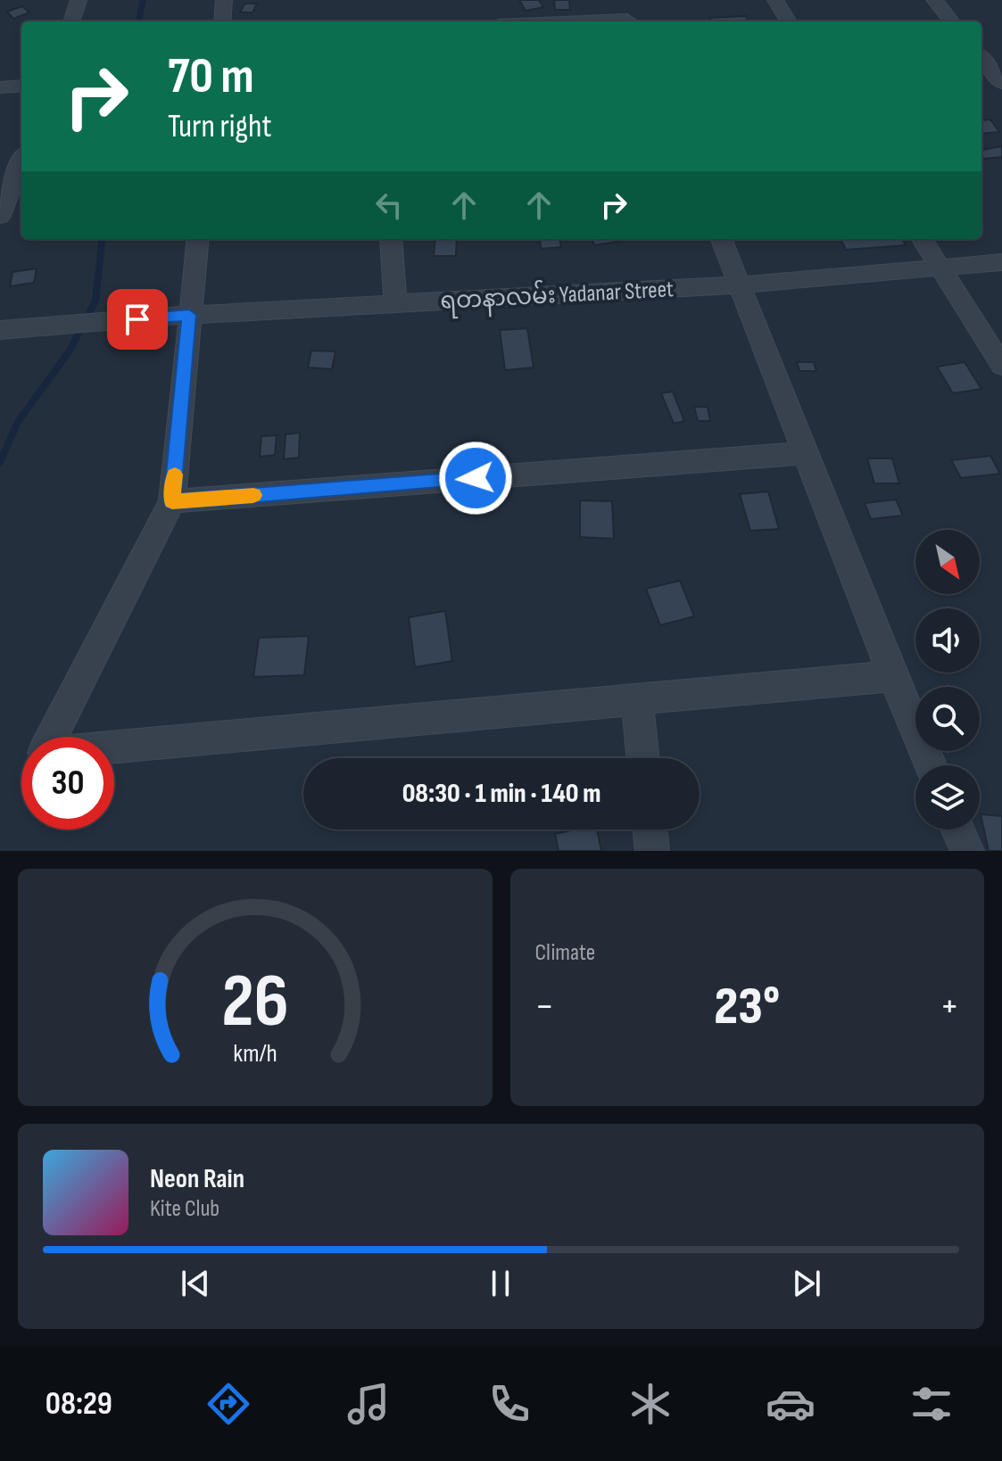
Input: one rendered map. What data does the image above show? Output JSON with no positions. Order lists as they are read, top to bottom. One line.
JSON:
{"streets":{"street":["ရတနာလမ်း Yadanar Street"]},"north":"bottom right","page":{"turn":["70 m","Turn right"],"limit":"30","trip":"08:30 · 1 min · 140 m","tile":"Climate","heat":["−","23°","+"],"song":["Neon Rain","Kite Club"],"tabs":"08:29","gauge":["26","km/h"]}}
